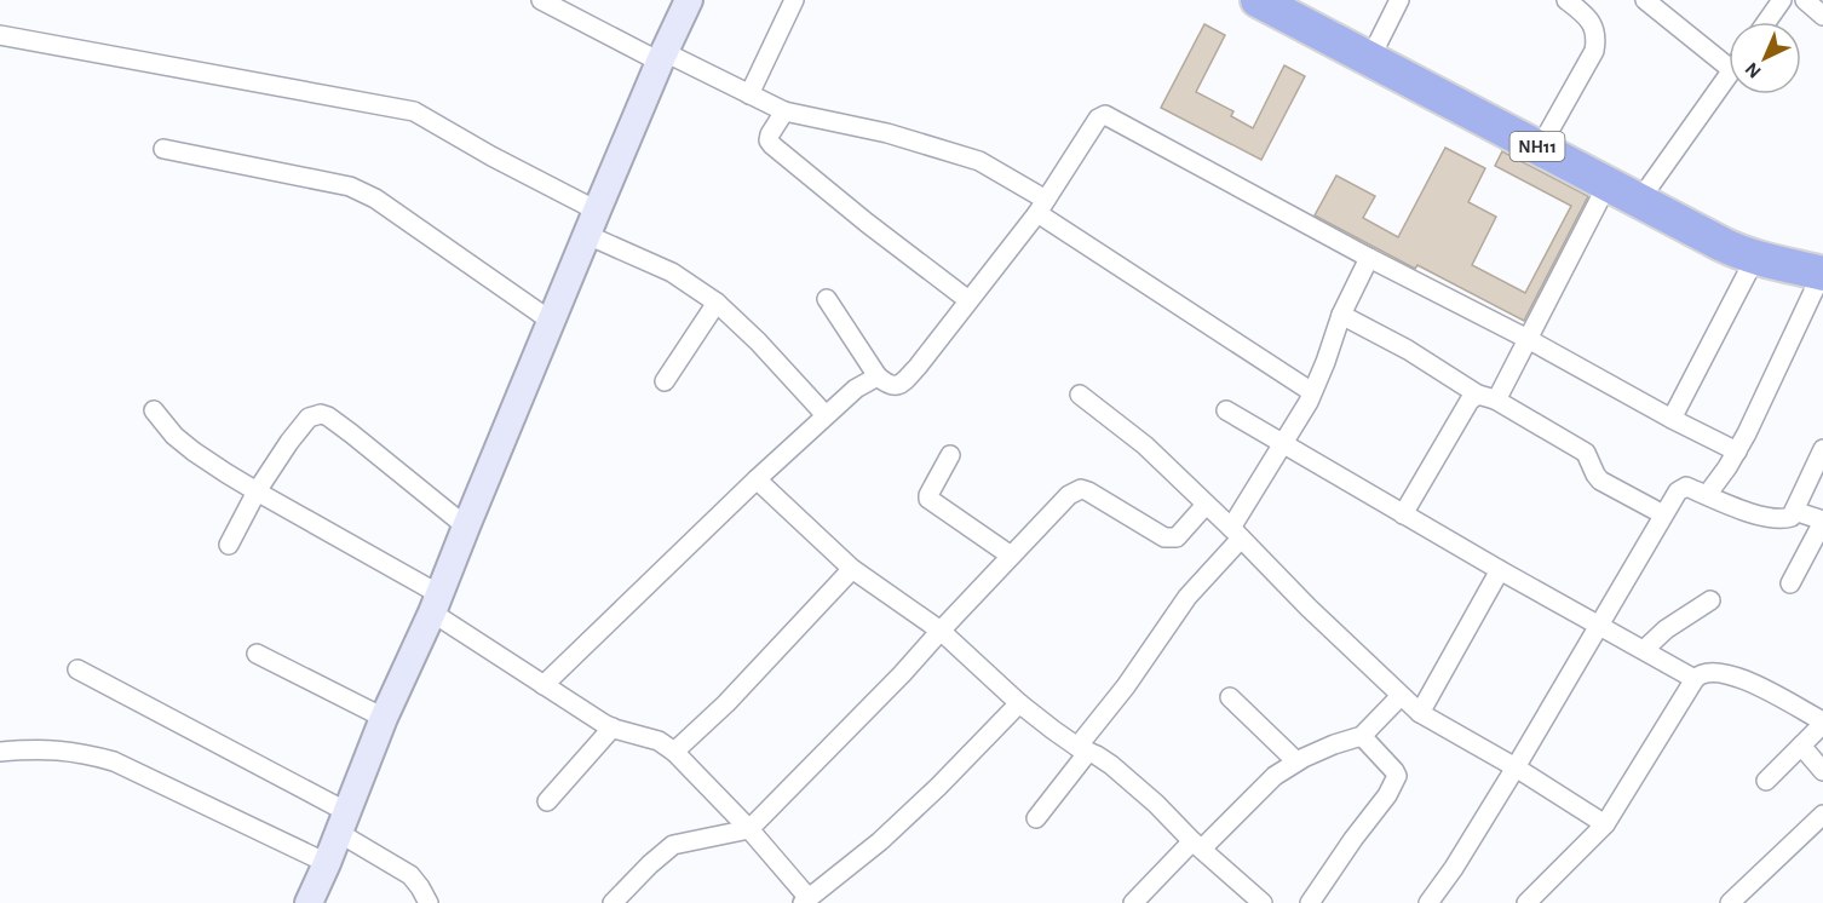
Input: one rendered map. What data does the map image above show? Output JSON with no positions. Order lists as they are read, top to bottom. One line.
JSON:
{"streets":{"highway":["NH11"]},"north":"bottom left"}
